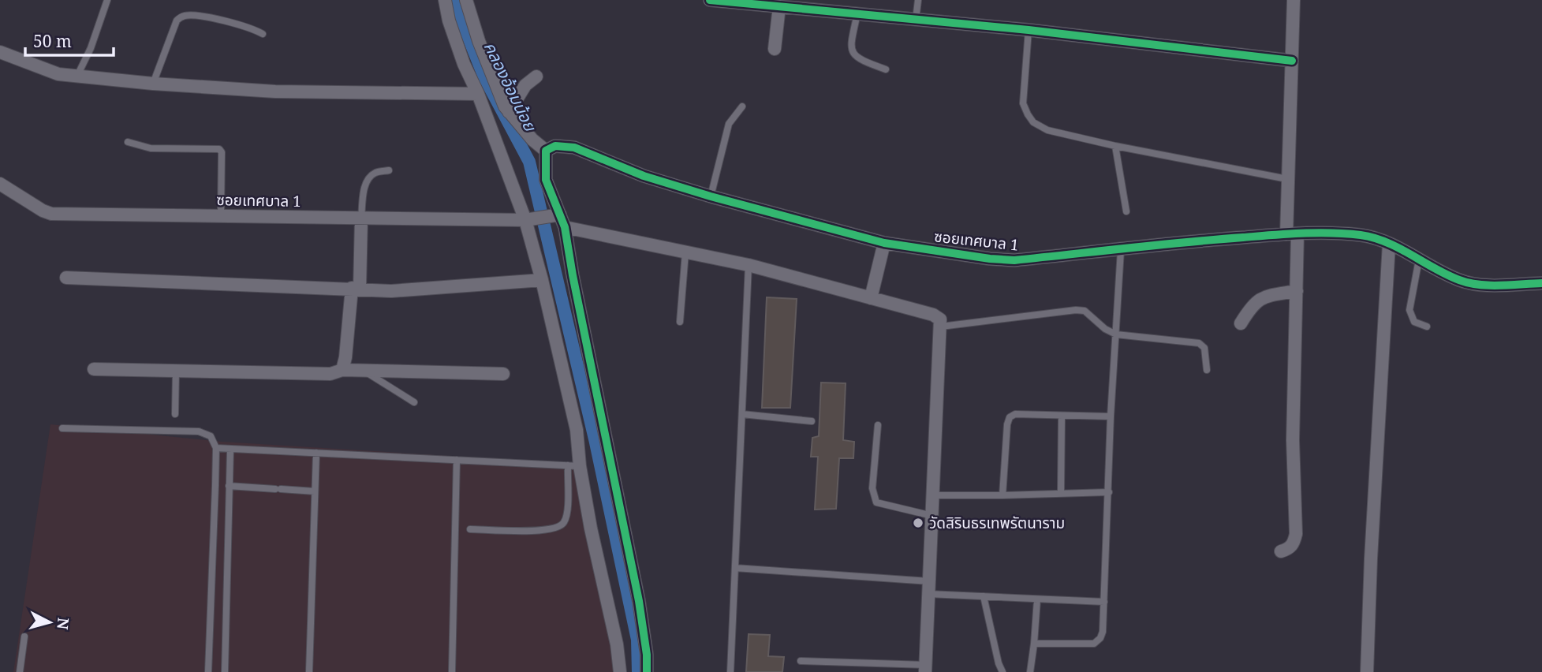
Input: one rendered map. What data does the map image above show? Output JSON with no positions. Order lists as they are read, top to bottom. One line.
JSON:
{"streets":{"street":["ซอยเทศบาล 1"]},"water":["คลองอ้อมน้อย"],"places":["วัดสิรินธรเทพรัตนาราม"],"scale_bar":"50 m","north":"right"}
